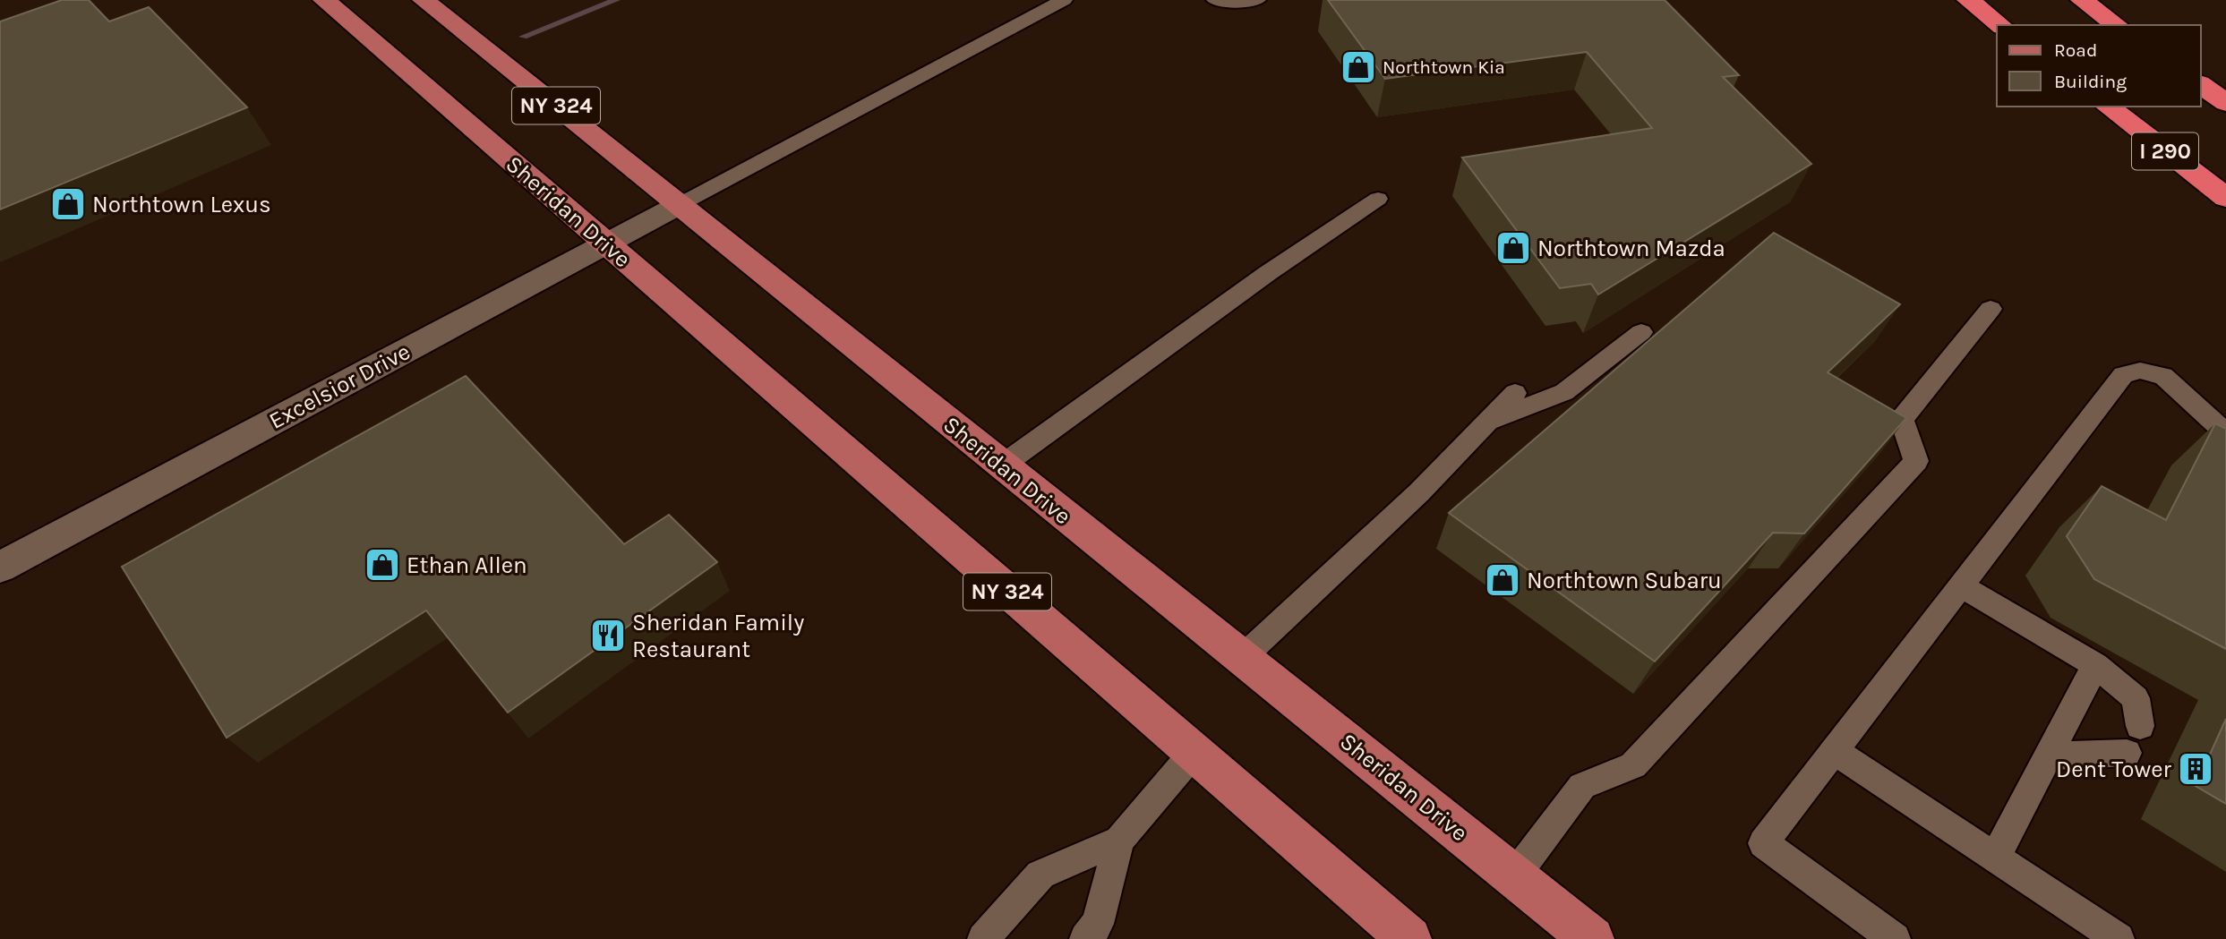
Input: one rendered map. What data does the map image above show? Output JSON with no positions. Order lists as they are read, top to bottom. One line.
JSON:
{"streets":{"highway":["I 290"],"main road":["NY 324","Sheridan Drive"],"street":["Excelsior Drive"]},"crossings":[["Sheridan Drive","Excelsior Drive"]],"places":{"shop":["Northtown Kia","Northtown Lexus","Northtown Mazda","Ethan Allen","Northtown Subaru"],"restaurant":["Sheridan Family Restaurant"],"building":["Dent Tower"]},"legend":["Road","Building"]}
